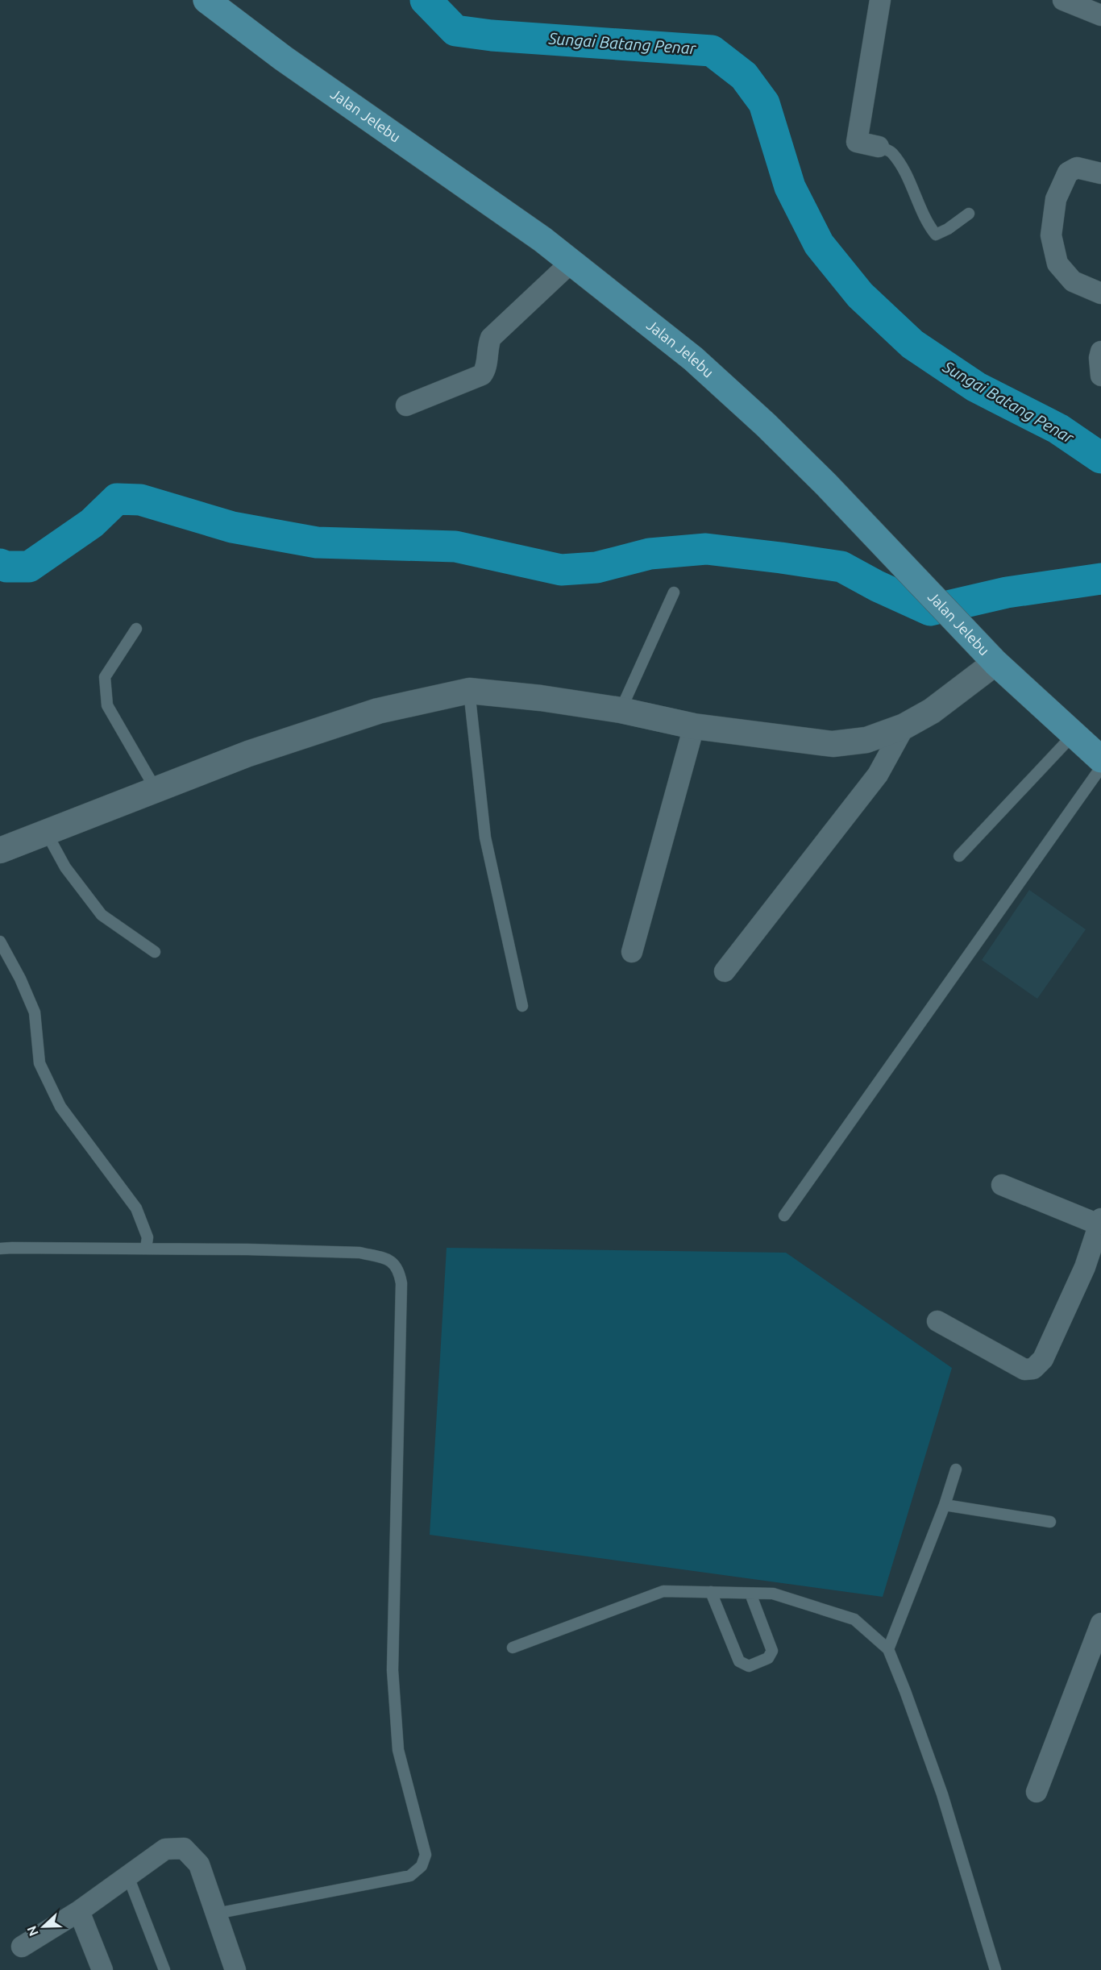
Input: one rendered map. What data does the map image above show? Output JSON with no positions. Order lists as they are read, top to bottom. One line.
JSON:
{"streets":{"main road":["Jalan Jelebu"]},"water":["Sungai Batang Penar"],"north":"left"}
